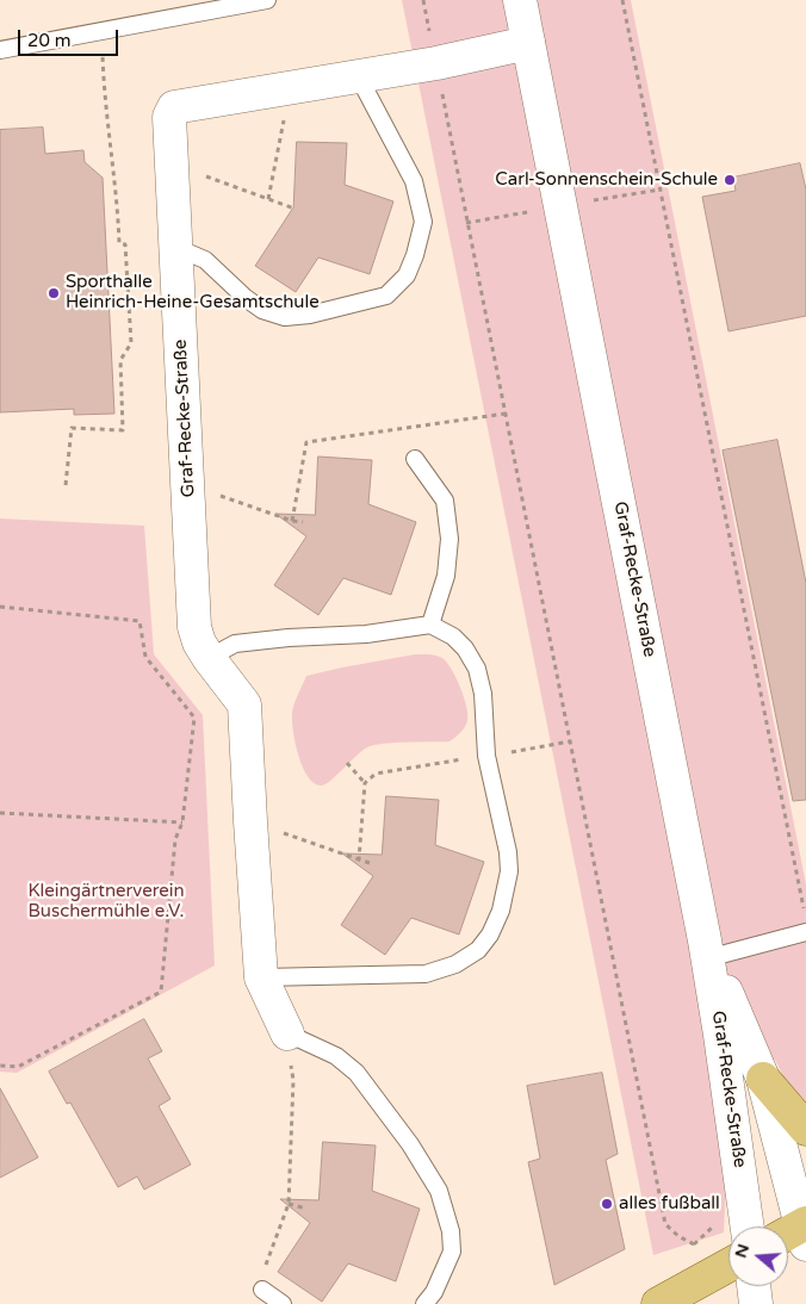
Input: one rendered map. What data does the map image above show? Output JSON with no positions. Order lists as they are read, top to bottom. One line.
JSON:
{"streets":{"street":["Graf-Recke-Straße"]},"parks":["Kleingärtnerverein Buschermühle e.V."],"places":["Carl-Sonnenschein-Schule","Sporthalle Heinrich-Heine-Gesamtschule","alles fußball"],"scale_bar":"20 m","north":"left"}
